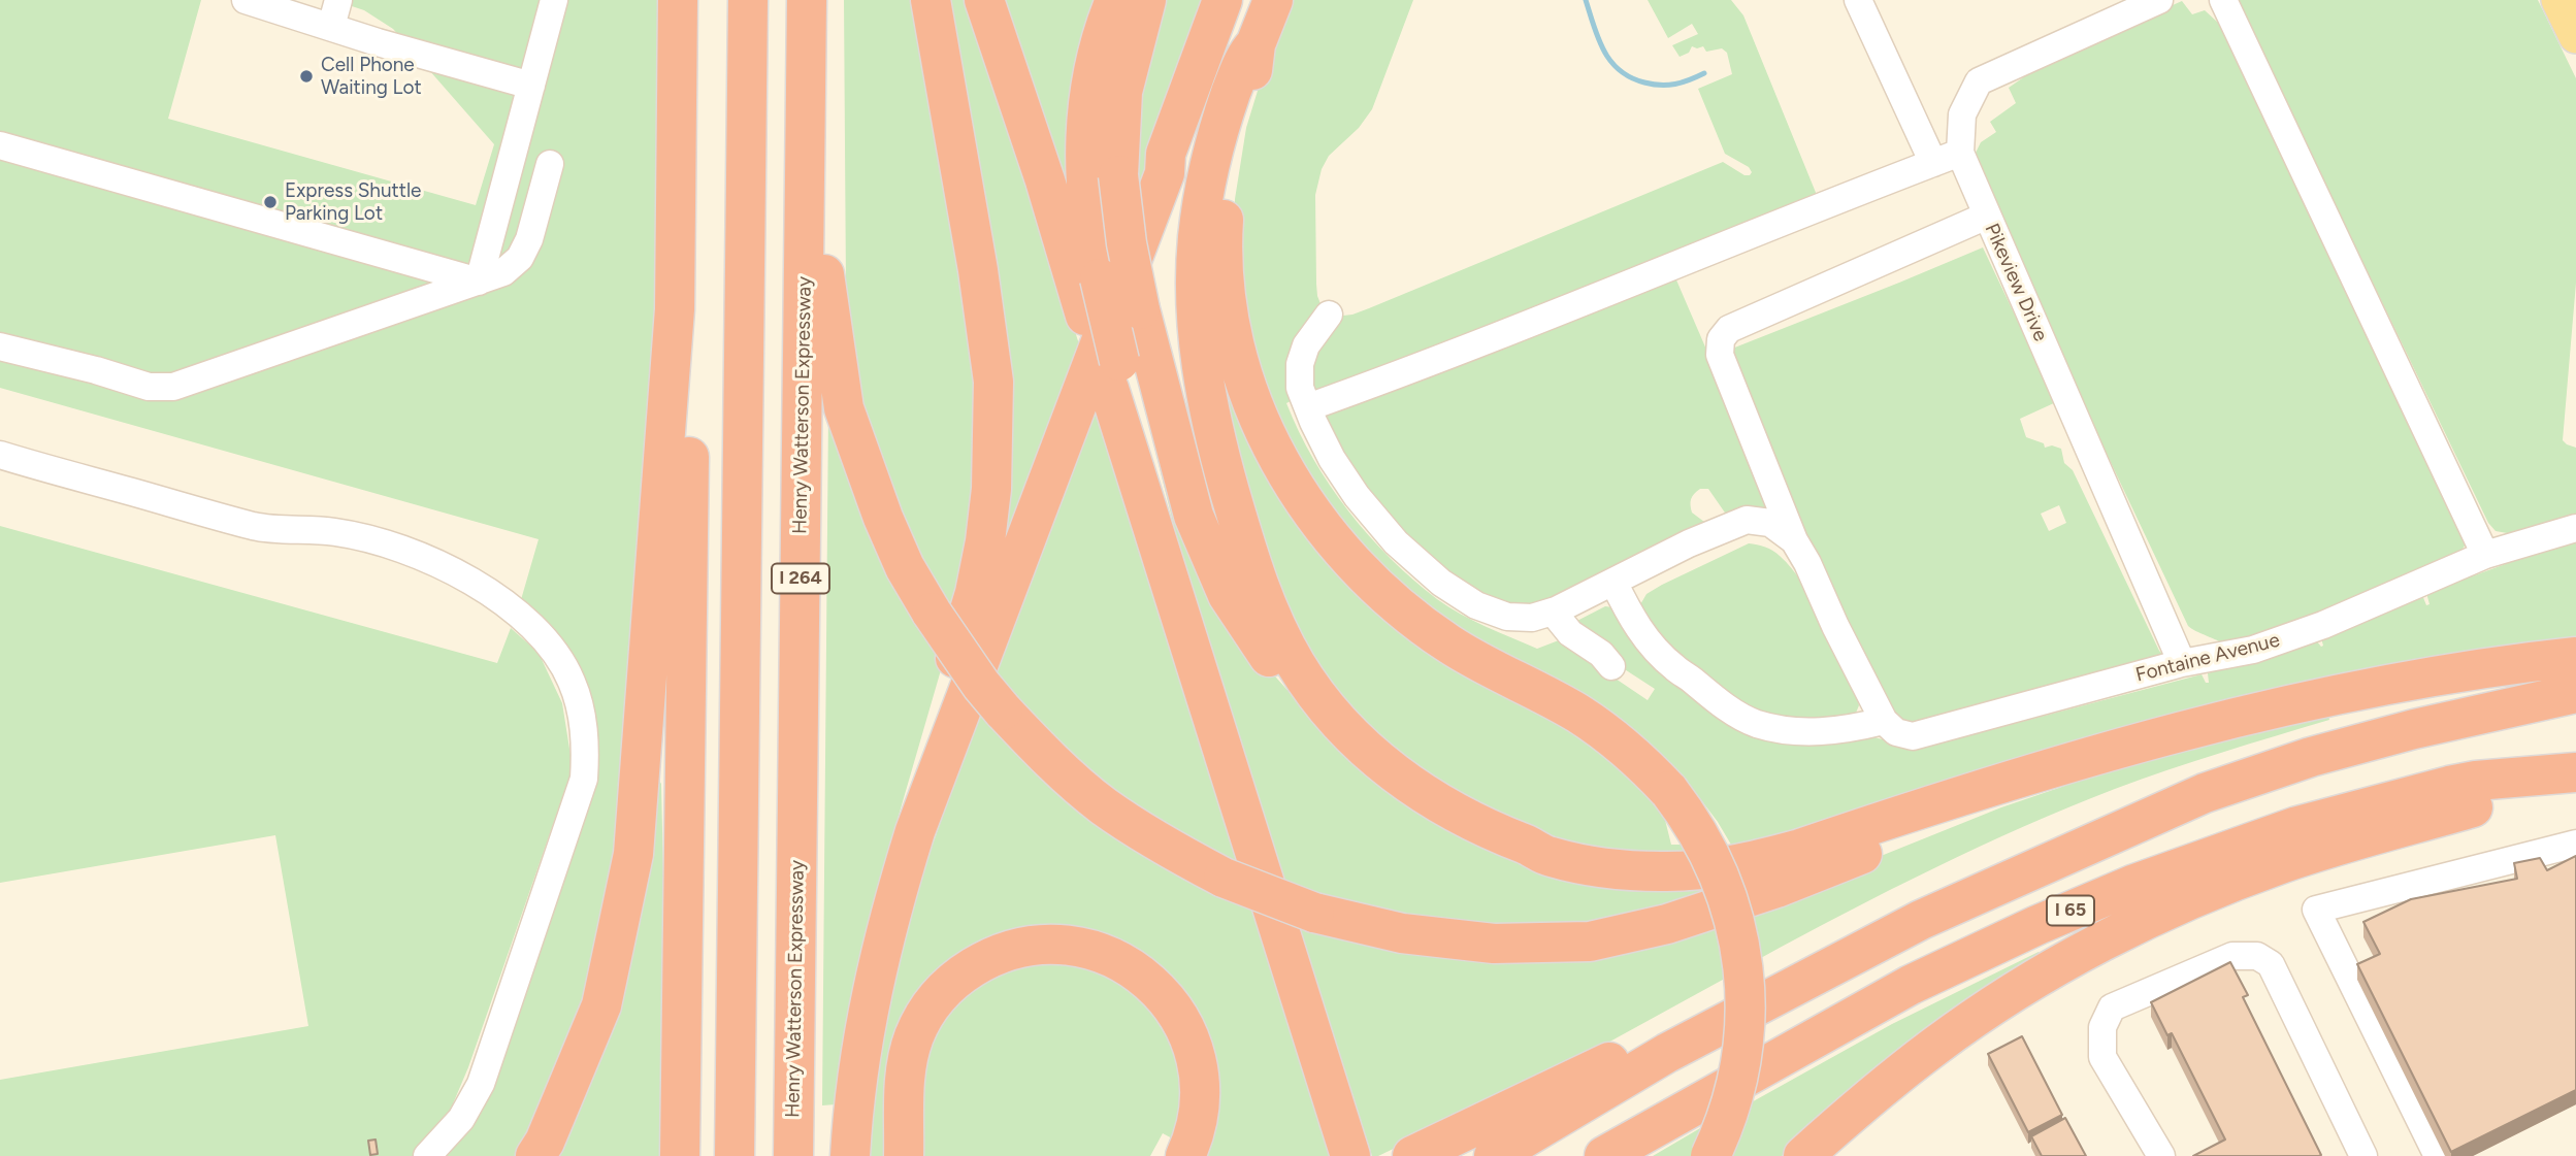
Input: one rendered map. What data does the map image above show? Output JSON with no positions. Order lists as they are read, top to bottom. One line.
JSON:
{"streets":{"highway":["Henry Watterson Expressway","I 264","I 65"],"lane":["Pikeview Drive","Fontaine Avenue"]},"crossings":[["Pikeview Drive","Fontaine Avenue"]],"places":["Cell Phone Waiting Lot","Express Shuttle Parking Lot"]}
